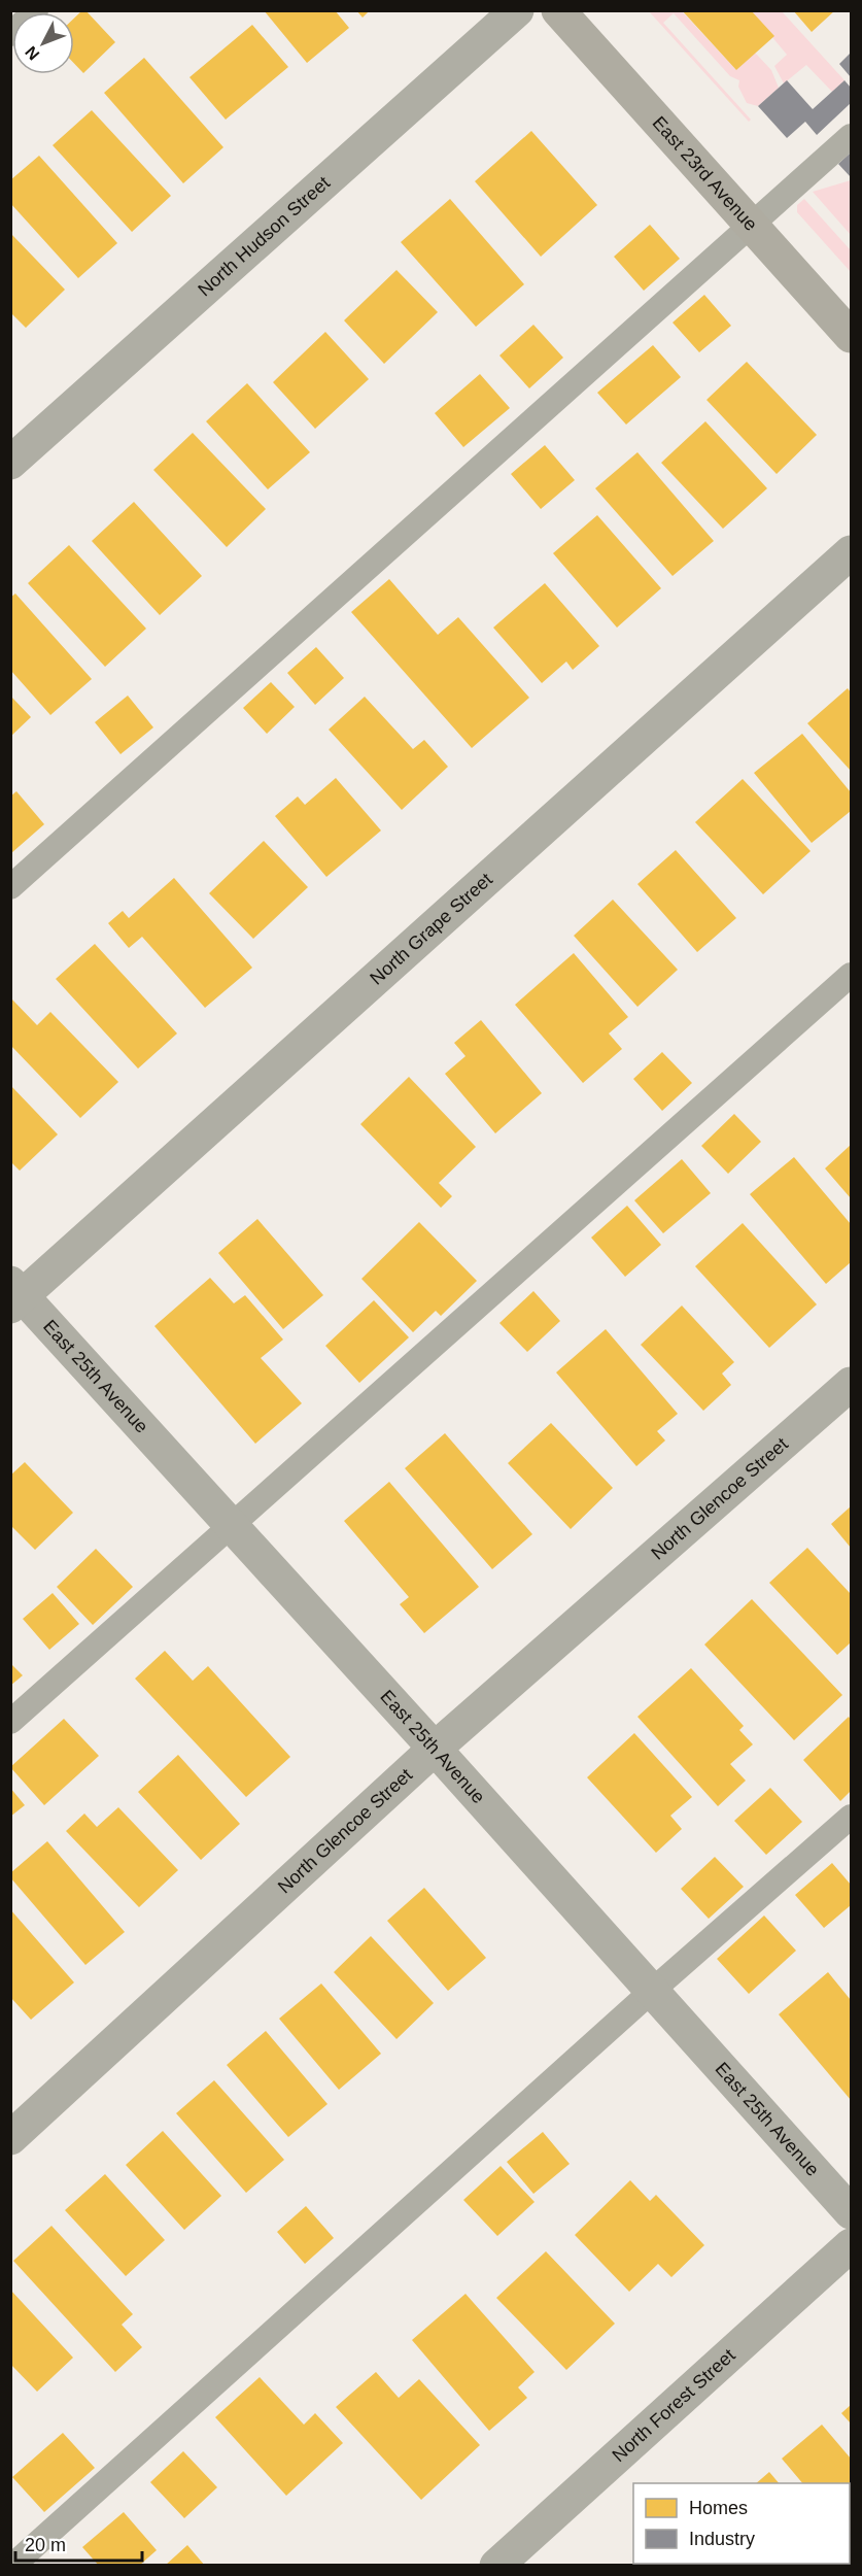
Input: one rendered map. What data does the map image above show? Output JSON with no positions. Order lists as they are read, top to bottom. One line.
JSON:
{"streets":{"street":["East 23rd Avenue","North Hudson Street","North Grape Street","East 25th Avenue","North Glencoe Street","North Forest Street"]},"crossings":[["North Grape Street","East 25th Avenue"],["East 25th Avenue","North Glencoe Street"]],"legend":["Homes","Industry"],"scale_bar":"20 m","north":"bottom left"}
